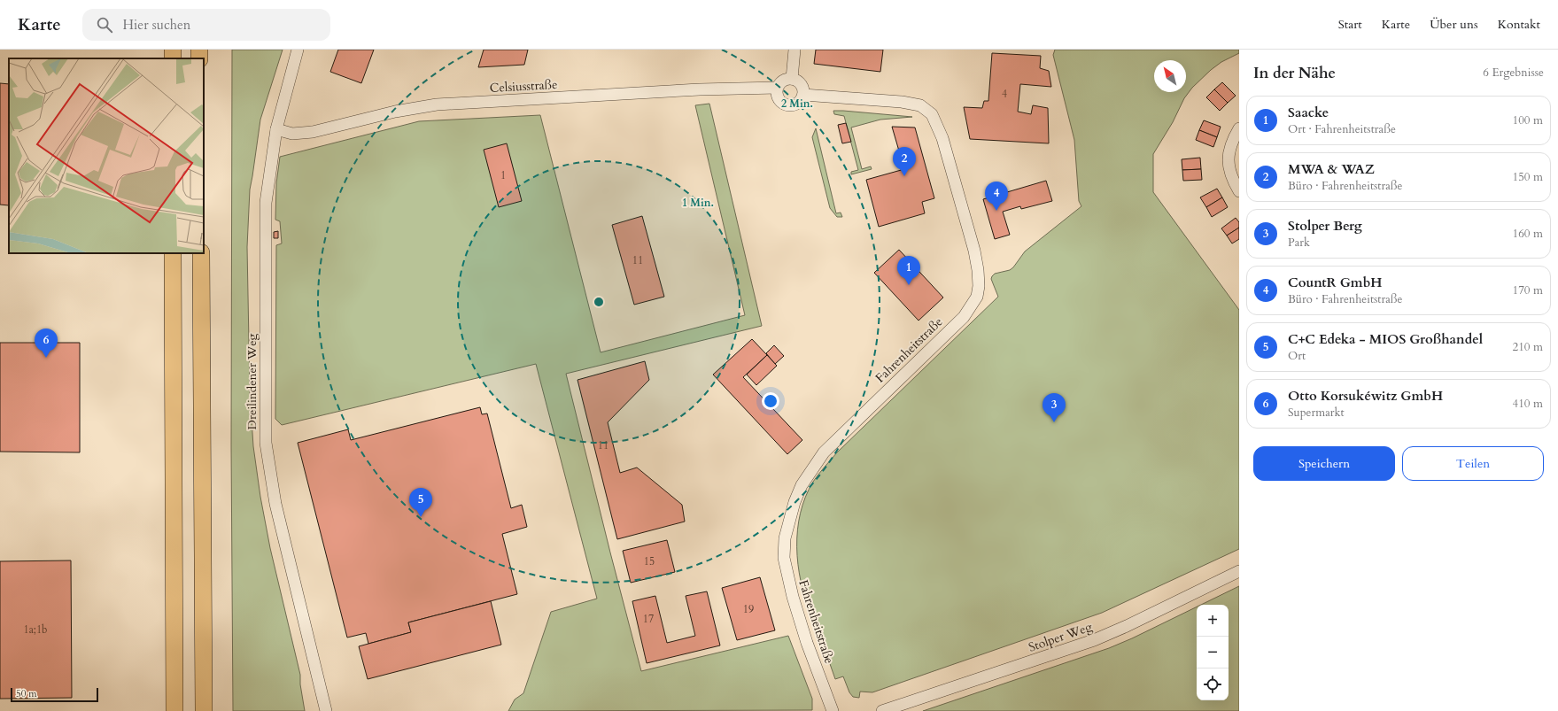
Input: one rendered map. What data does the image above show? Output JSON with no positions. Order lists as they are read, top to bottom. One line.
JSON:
{"streets":{"street":["Celsiusstraße","Fahrenheitstraße","Dreilindener Weg","Stolper Weg"]},"crossings":[["Celsiusstraße","Fahrenheitstraße"],["Celsiusstraße","Dreilindener Weg"]],"house_numbers":["4","1","11","11","15","19","17","1a;1b"],"scale_bar":"50 m","north":"top left","page":{"header":"Karte","search":"Hier suchen","nav":["Start","Karte","Über uns","Kontakt"],"heading":["In der Nähe","6 Ergebnisse"],"list":[{"mark":"1","name":"Saacke","note":"Ort · Fahrenheitstraße","value":"100 m"},{"mark":"2","name":"MWA & WAZ","note":"Büro · Fahrenheitstraße","value":"150 m"},{"mark":"3","name":"Stolper Berg","note":"Park","value":"160 m"},{"mark":"4","name":"CountR GmbH","note":"Büro · Fahrenheitstraße","value":"170 m"},{"mark":"5","name":"C+C Edeka - MIOS Großhandel","note":"Ort","value":"210 m"},{"mark":"6","name":"Otto Korsukéwitz GmbH","note":"Supermarkt","value":"410 m"}],"pins":["2","4","1","6","3","5"],"buttons":["Speichern","Teilen"],"map_buttons":["+","−"],"scale":"50 m"},"rings":["2 Min.","1 Min."]}
